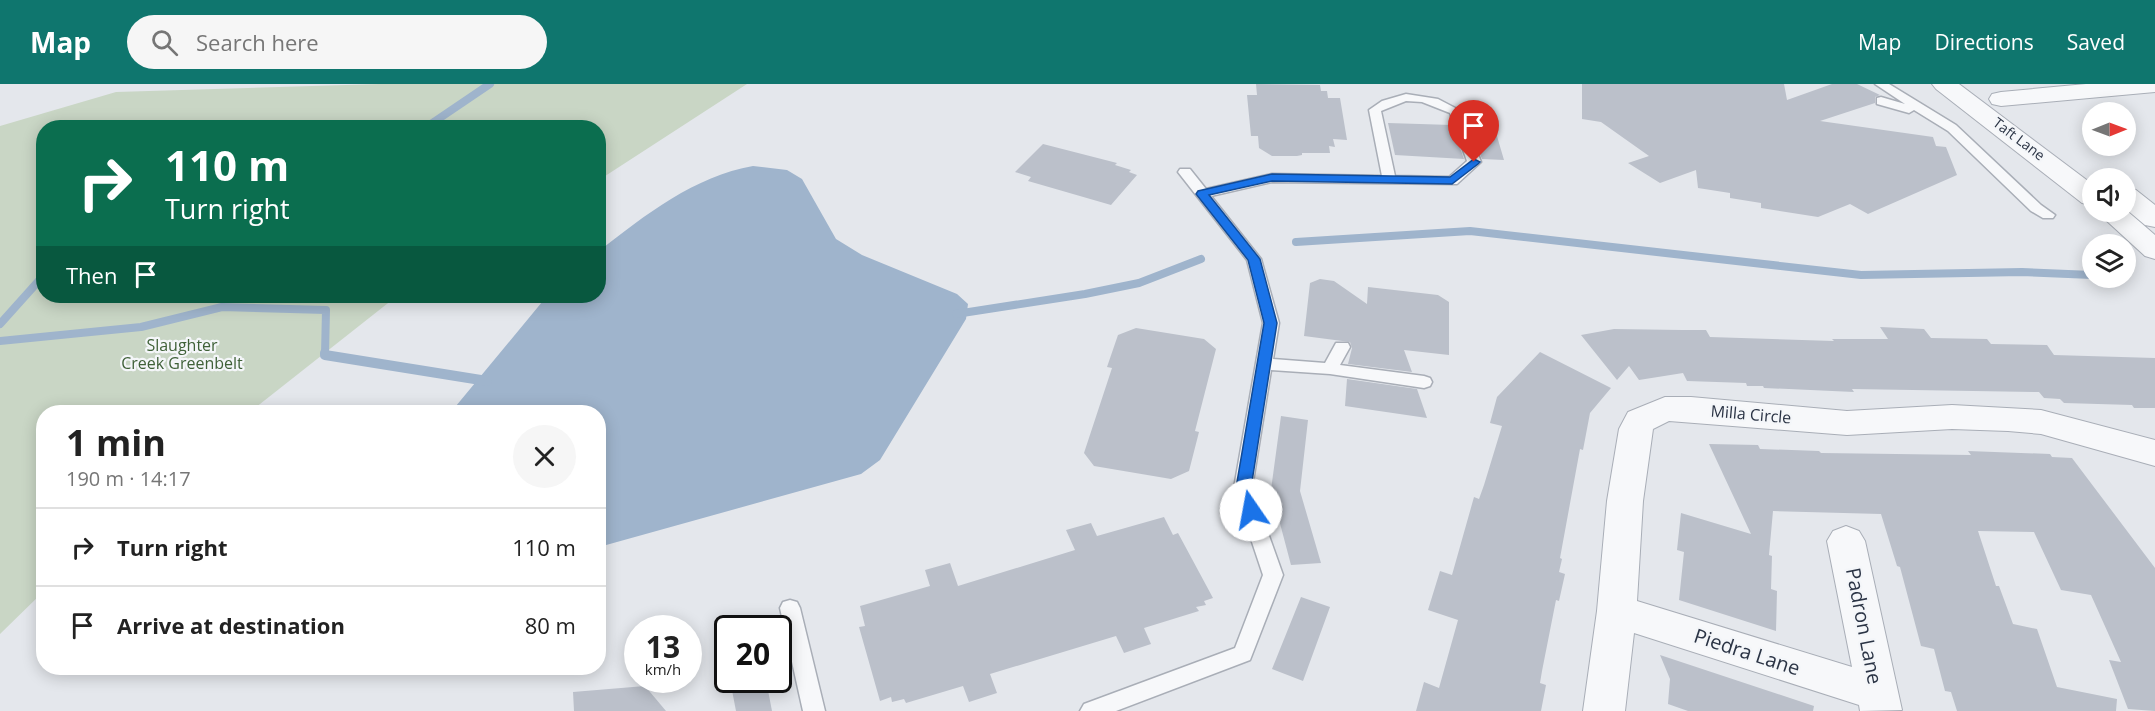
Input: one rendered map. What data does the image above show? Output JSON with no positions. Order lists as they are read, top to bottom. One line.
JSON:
{"streets":{"street":["Taft Lane","Milla Circle","Padron Lane","Piedra Lane"]},"crossings":[["Milla Circle","Piedra Lane"],["Padron Lane","Piedra Lane"]],"parks":["Slaughter Creek Greenbelt"],"north":"right","page":{"header":"Map","search":"Search here","nav":["Map","Directions","Saved"],"turn":["110 m","Turn right"],"then":"Then","heading":["1 min","190 m · 14:17"],"list":[{"name":"Turn right","value":"110 m"},{"name":"Arrive at destination","value":"80 m"}],"speed":"13 km/h","limit":"20"}}
